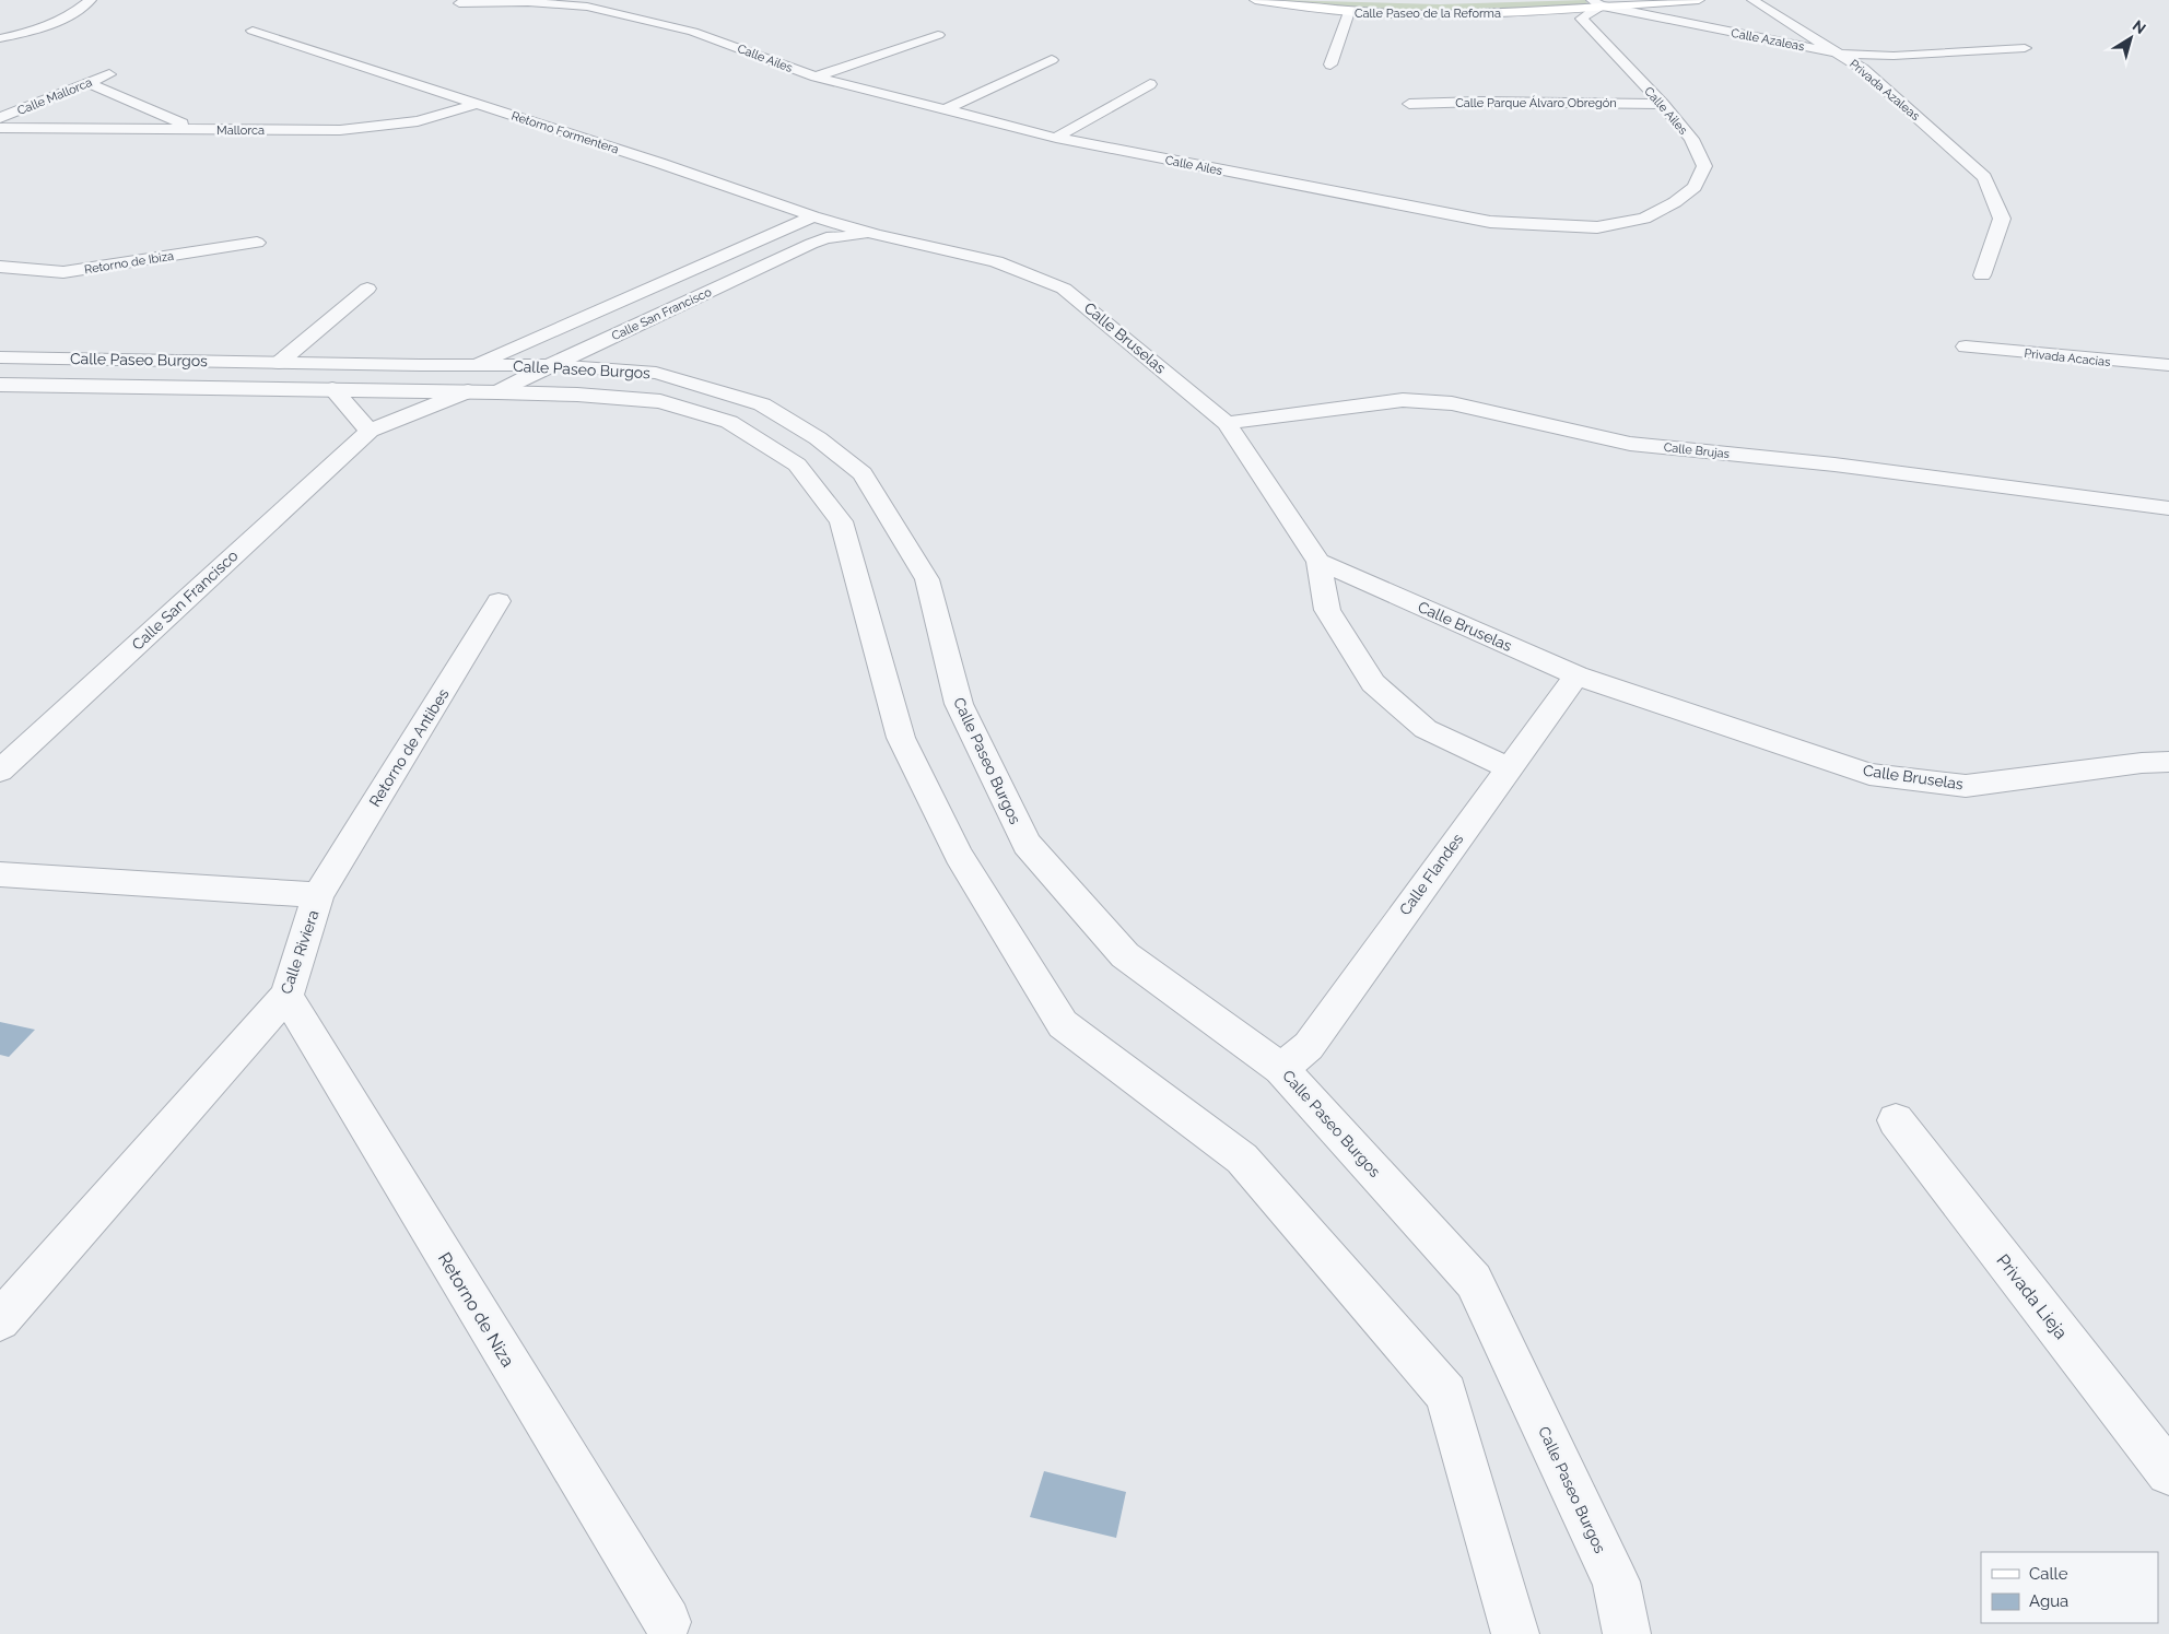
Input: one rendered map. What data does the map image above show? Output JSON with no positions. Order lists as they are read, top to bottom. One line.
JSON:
{"streets":{"main road":["Calle Paseo de la Reforma"],"street":["Calle Azaleas","Calle Ailes","Privada Azaleas","Calle Mallorca","Calle Parque Álvaro Obregón","Mallorca","Retorno Formentera","Retorno de Ibiza","Calle San Francisco","Calle Bruselas","Privada Acacias","Calle Paseo Burgos","Calle Brujas","Retorno de Antibes","Calle Flandes","Calle Riviera","Privada Lieja","Retorno de Niza"]},"crossings":[["Calle Paseo de la Reforma","Calle Azaleas"],["Calle Paseo de la Reforma","Calle Ailes"],["Calle Azaleas","Calle Ailes"],["Calle Azaleas","Privada Azaleas"],["Calle Ailes","Calle Parque Álvaro Obregón"],["Mallorca","Retorno Formentera"],["Retorno Formentera","Calle San Francisco"],["Retorno Formentera","Calle Bruselas"],["Calle San Francisco","Calle Bruselas"],["Calle San Francisco","Calle Paseo Burgos"],["Calle Bruselas","Calle Brujas"],["Calle Bruselas","Calle Flandes"],["Calle Paseo Burgos","Calle Flandes"],["Retorno de Antibes","Calle Riviera"],["Calle Riviera","Retorno de Niza"]],"legend":["Calle","Agua"],"north":"top right"}
